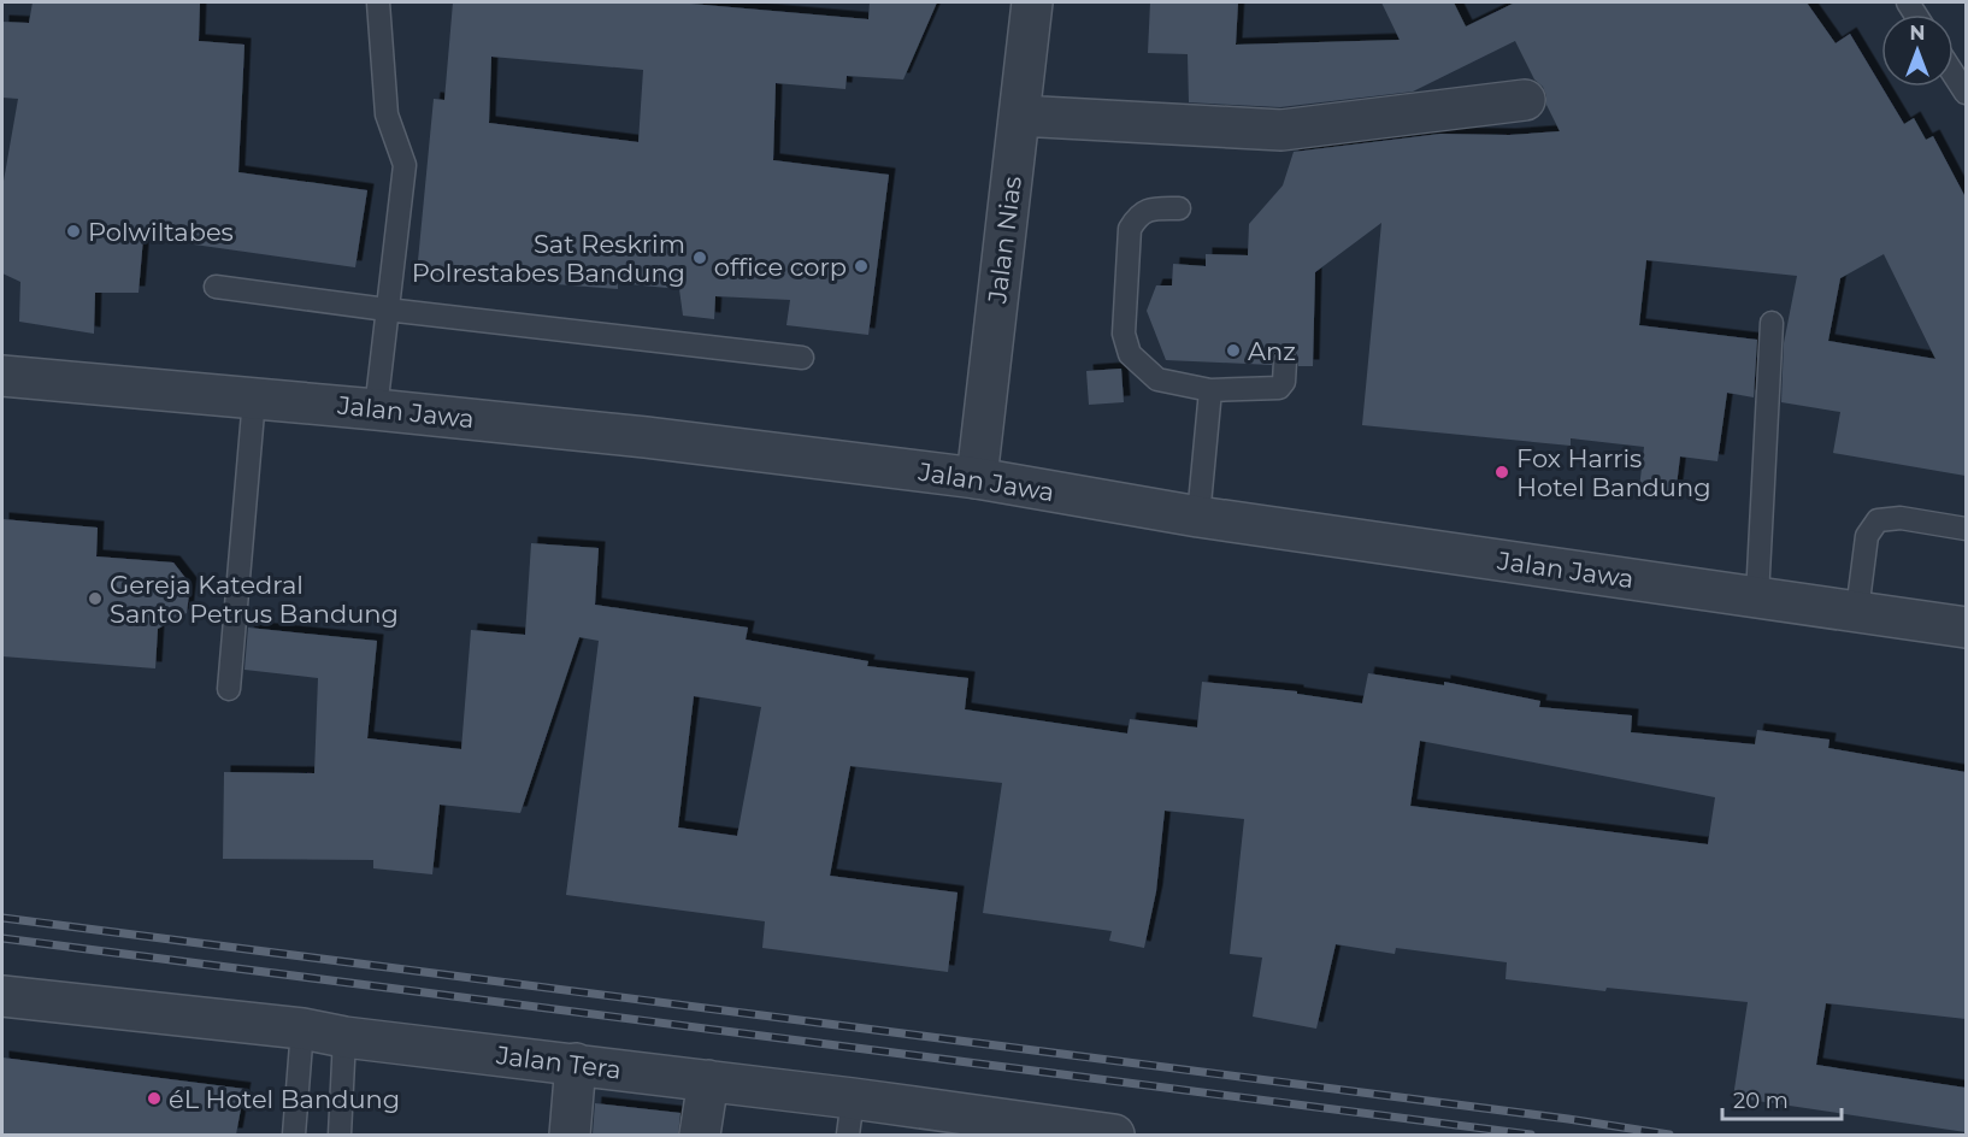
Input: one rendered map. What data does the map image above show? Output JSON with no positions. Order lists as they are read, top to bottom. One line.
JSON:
{"streets":{"street":["Jalan Nias","Jalan Jawa","Jalan Tera"]},"crossings":[["Jalan Nias","Jalan Jawa"]],"places":["Polwiltabes","Sat Reskrim Polrestabes Bandung","office corp","Anz","Fox Harris Hotel Bandung","Gereja Katedral Santo Petrus Bandung","éL Hotel Bandung"],"scale_bar":"20 m","north":"top"}
